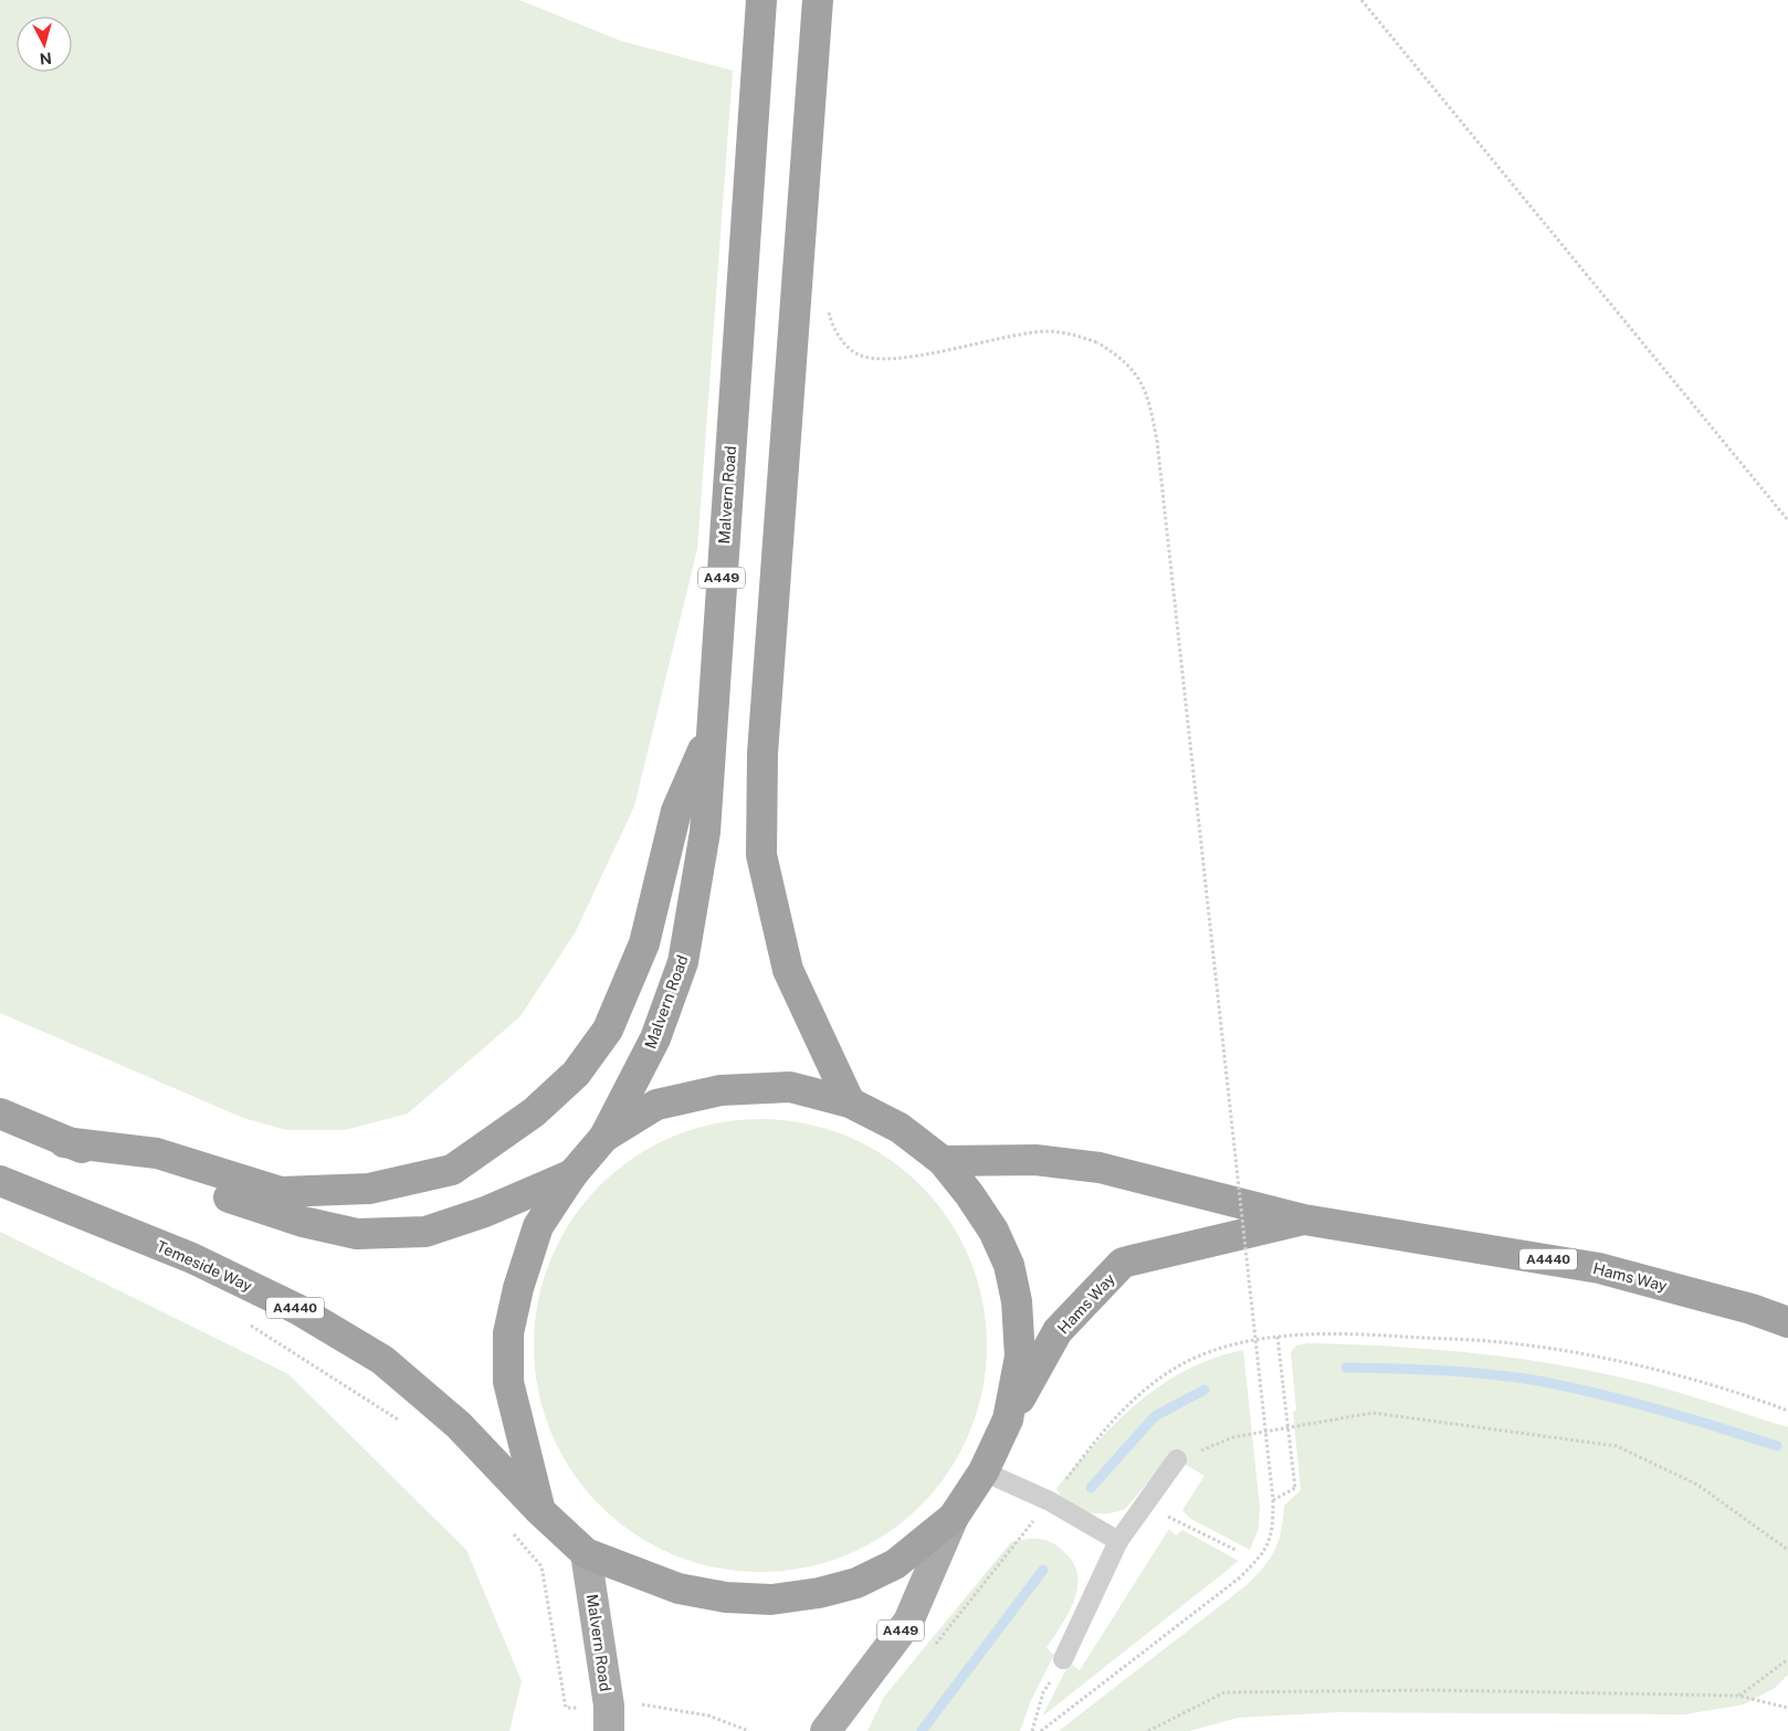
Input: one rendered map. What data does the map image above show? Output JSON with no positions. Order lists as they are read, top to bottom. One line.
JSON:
{"streets":{"highway":["Malvern Road","A449","A4440","Temeside Way","Hams Way"]},"crossings":[["Malvern Road","Temeside Way"]],"north":"bottom"}
